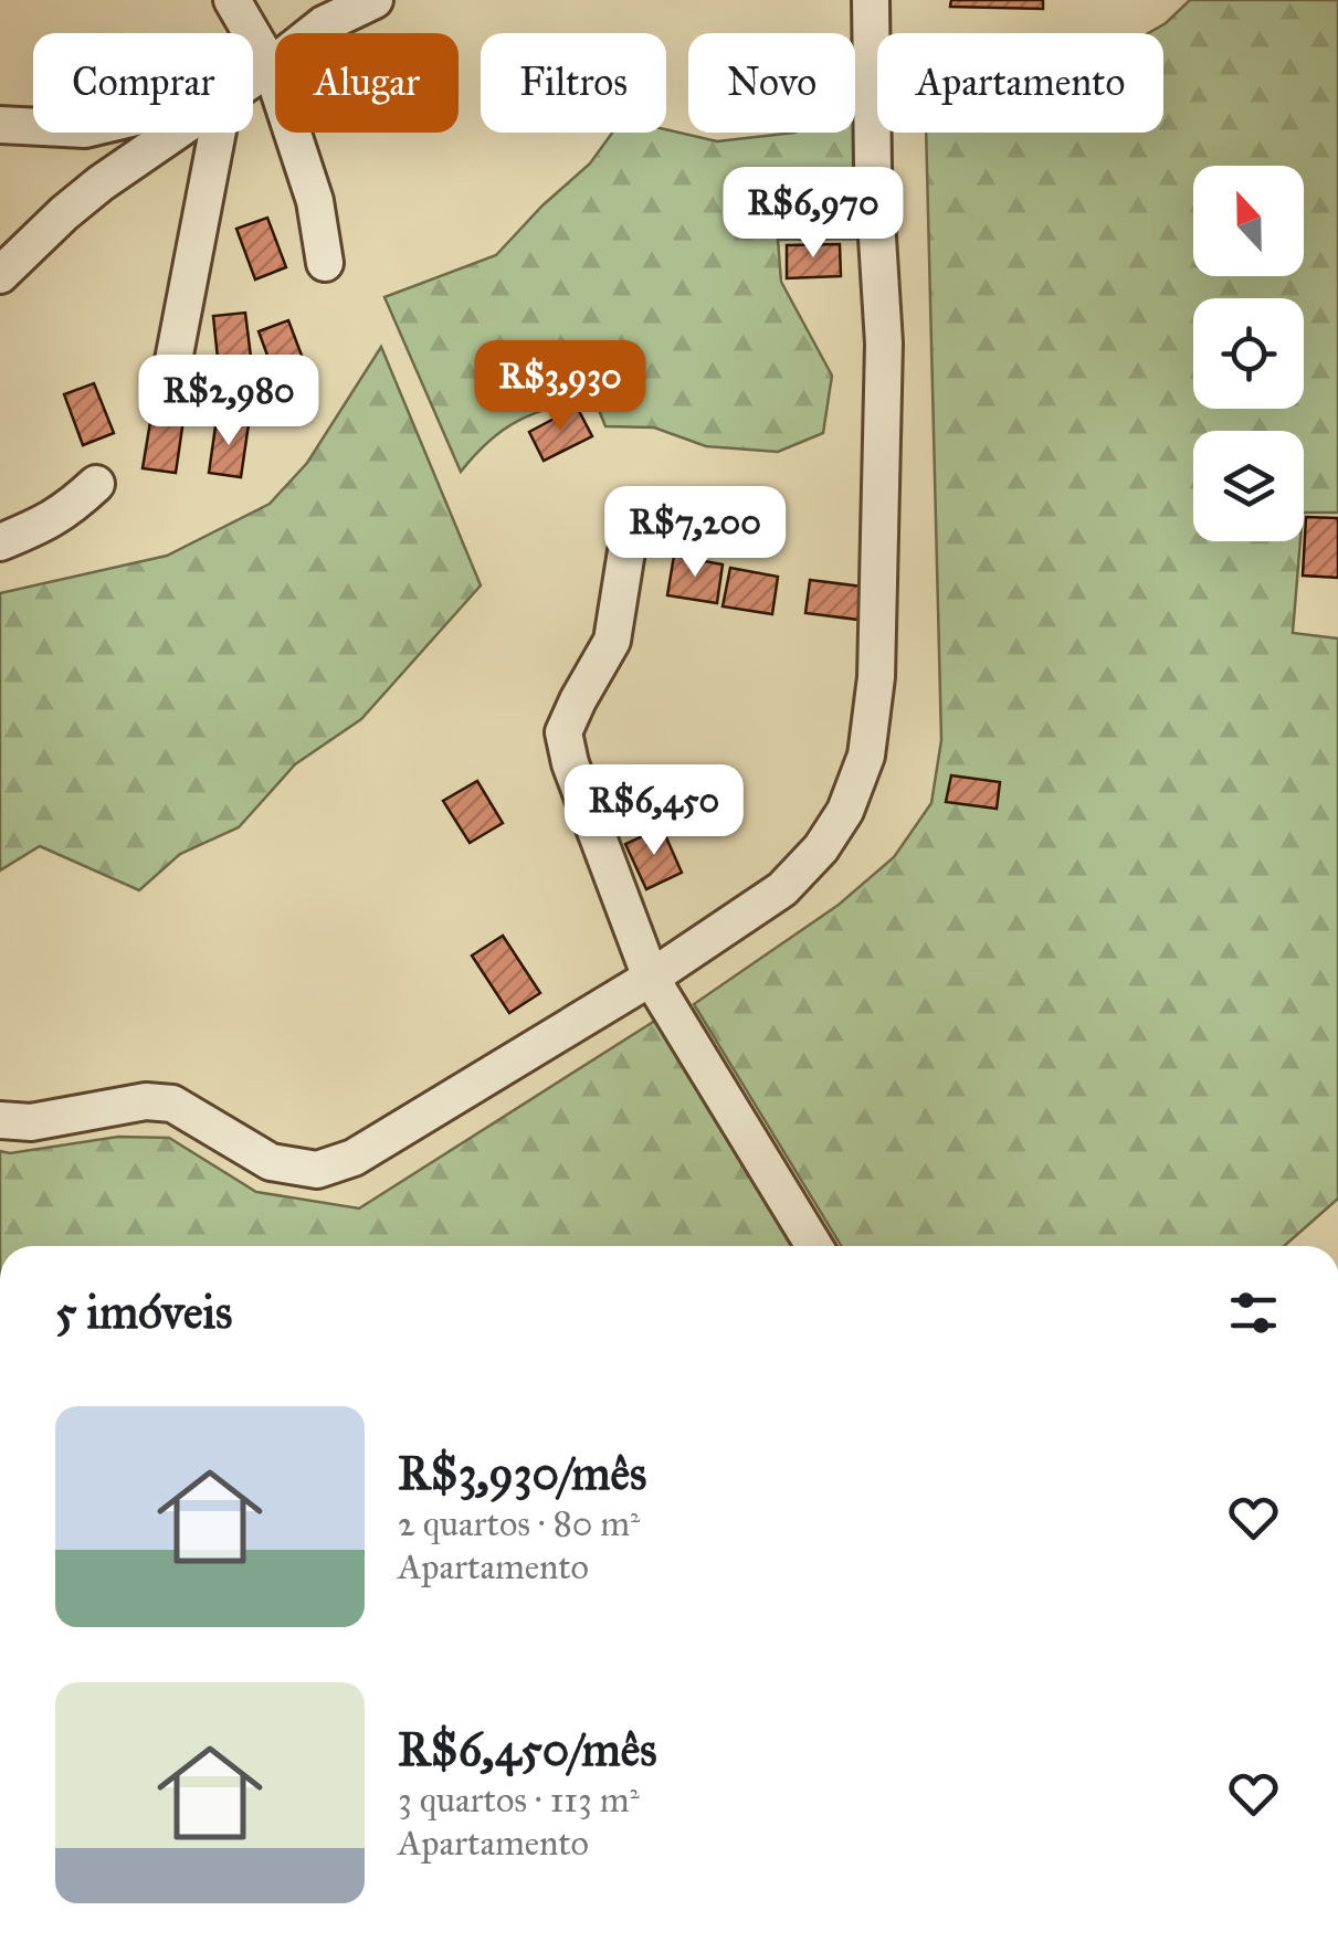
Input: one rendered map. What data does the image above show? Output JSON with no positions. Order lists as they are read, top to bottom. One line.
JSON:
{"north":"top","page":{"chip":["Comprar","Alugar","Filtros","Novo","Apartamento"],"price":["R$6,970","R$3,930","R$2,980","R$7,200","R$6,450"],"heading":"5 imóveis","list":[{"name":"R$3,930/mês","note":"2 quartos · 80 m² · Apartamento"},{"name":"R$6,450/mês","note":"3 quartos · 113 m² · Apartamento"}]}}
